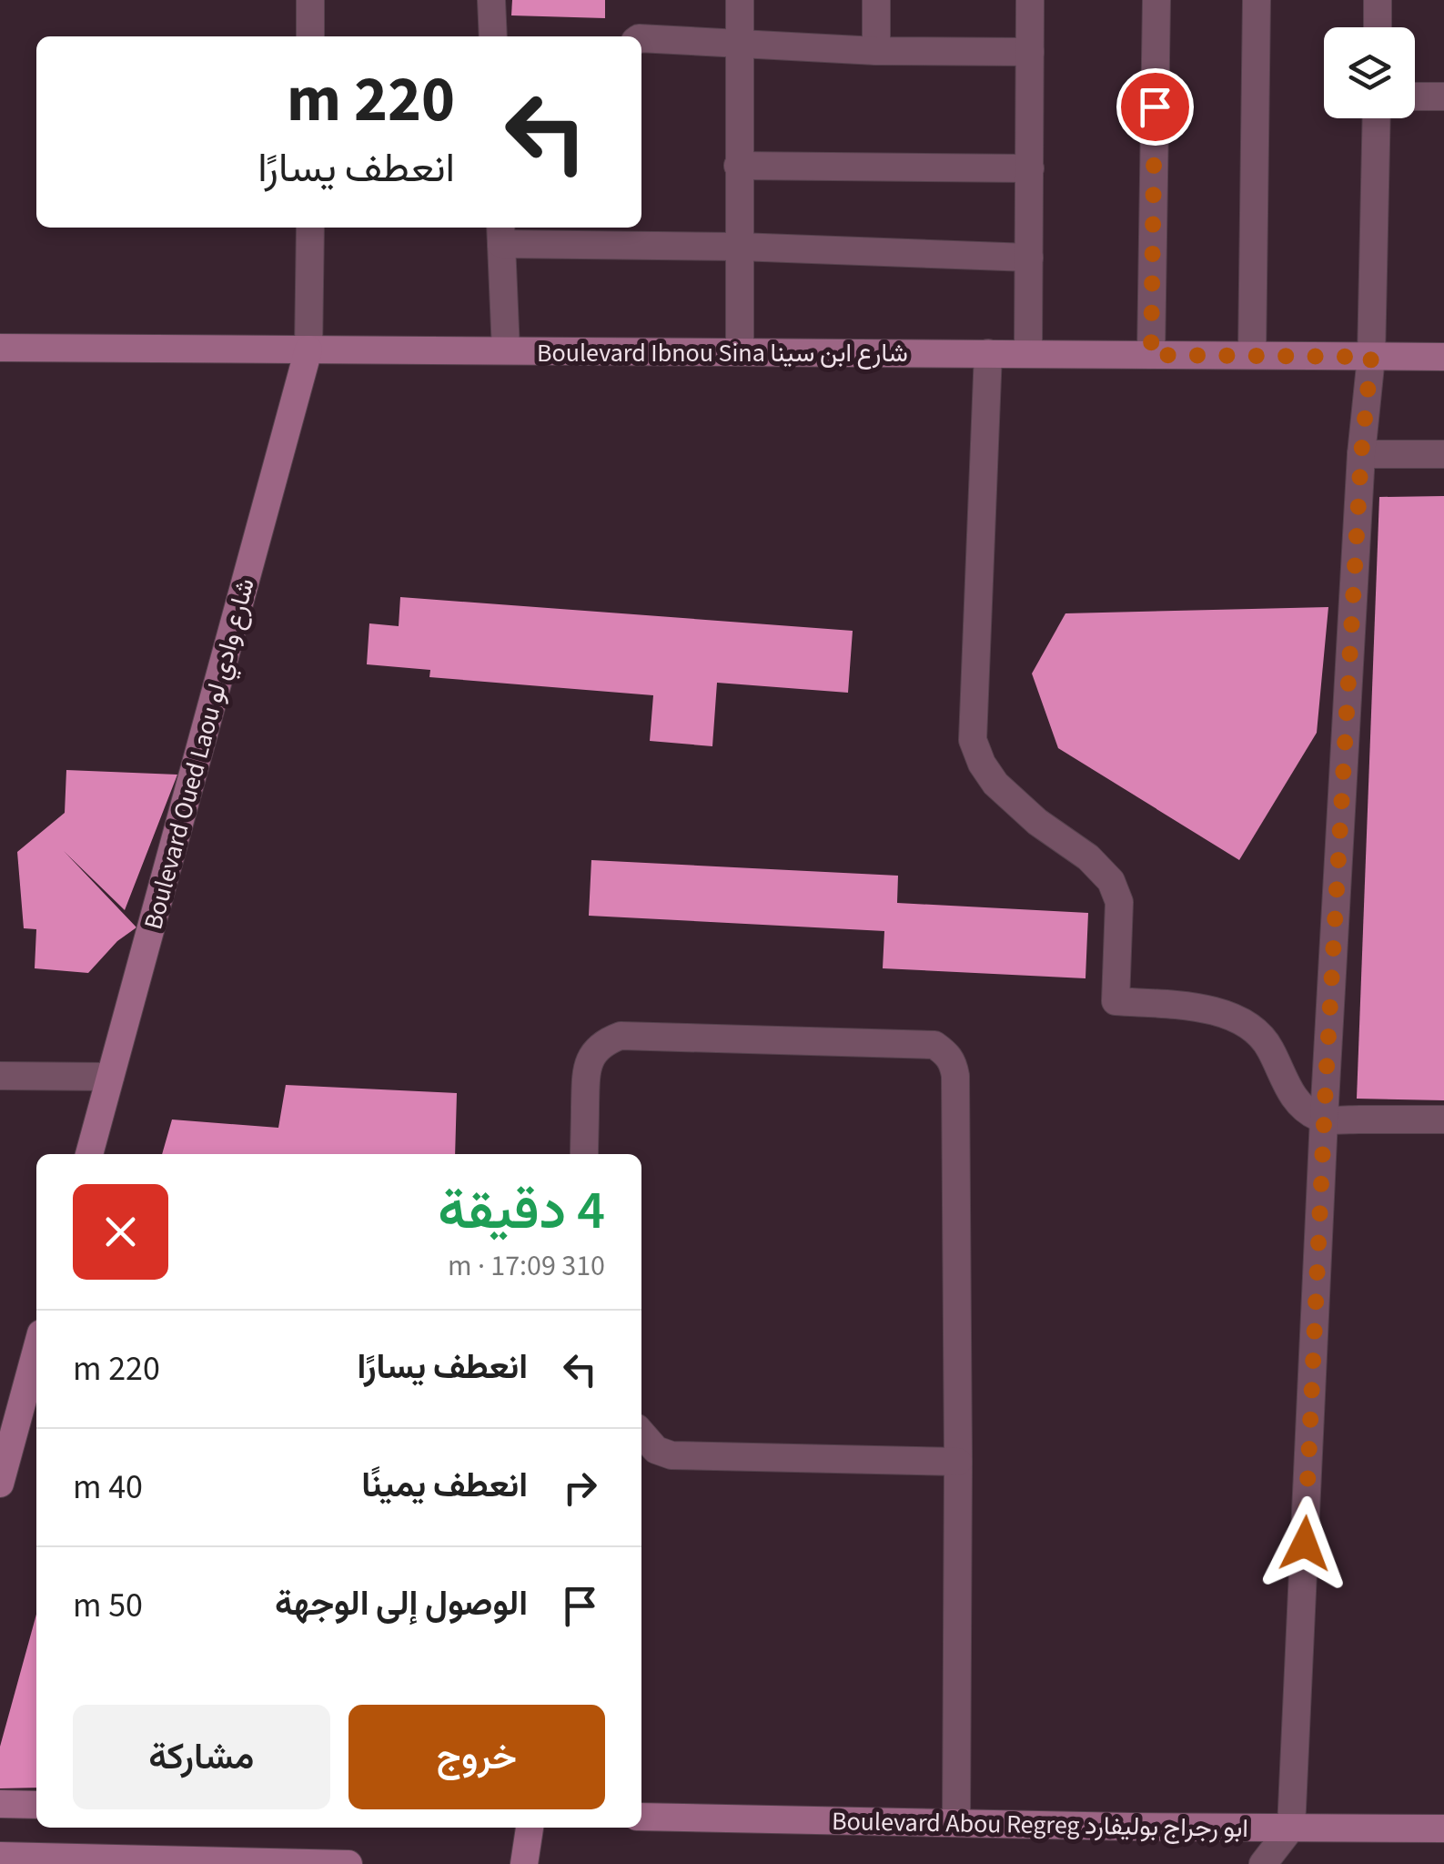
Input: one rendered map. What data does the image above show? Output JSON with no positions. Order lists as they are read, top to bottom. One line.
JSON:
{"streets":{"main road":["Boulevard Ibnou Sina شارع ابن سينا","Boulevard Oued Laou شارع وادي لو","Boulevard Abou Regreg ابو رجراج بوليفارد"]},"crossings":[["Boulevard Ibnou Sina شارع ابن سينا","Boulevard Oued Laou شارع وادي لو"]],"page":{"turn":["220 m","انعطف يسارًا"],"heading":["4 دقيقة","310 m · 17:09"],"list":[{"name":"انعطف يسارًا","value":"220 m"},{"name":"انعطف يمينًا","value":"40 m"},{"name":"الوصول إلى الوجهة","value":"50 m"}],"buttons":["خروج","مشاركة"]}}
